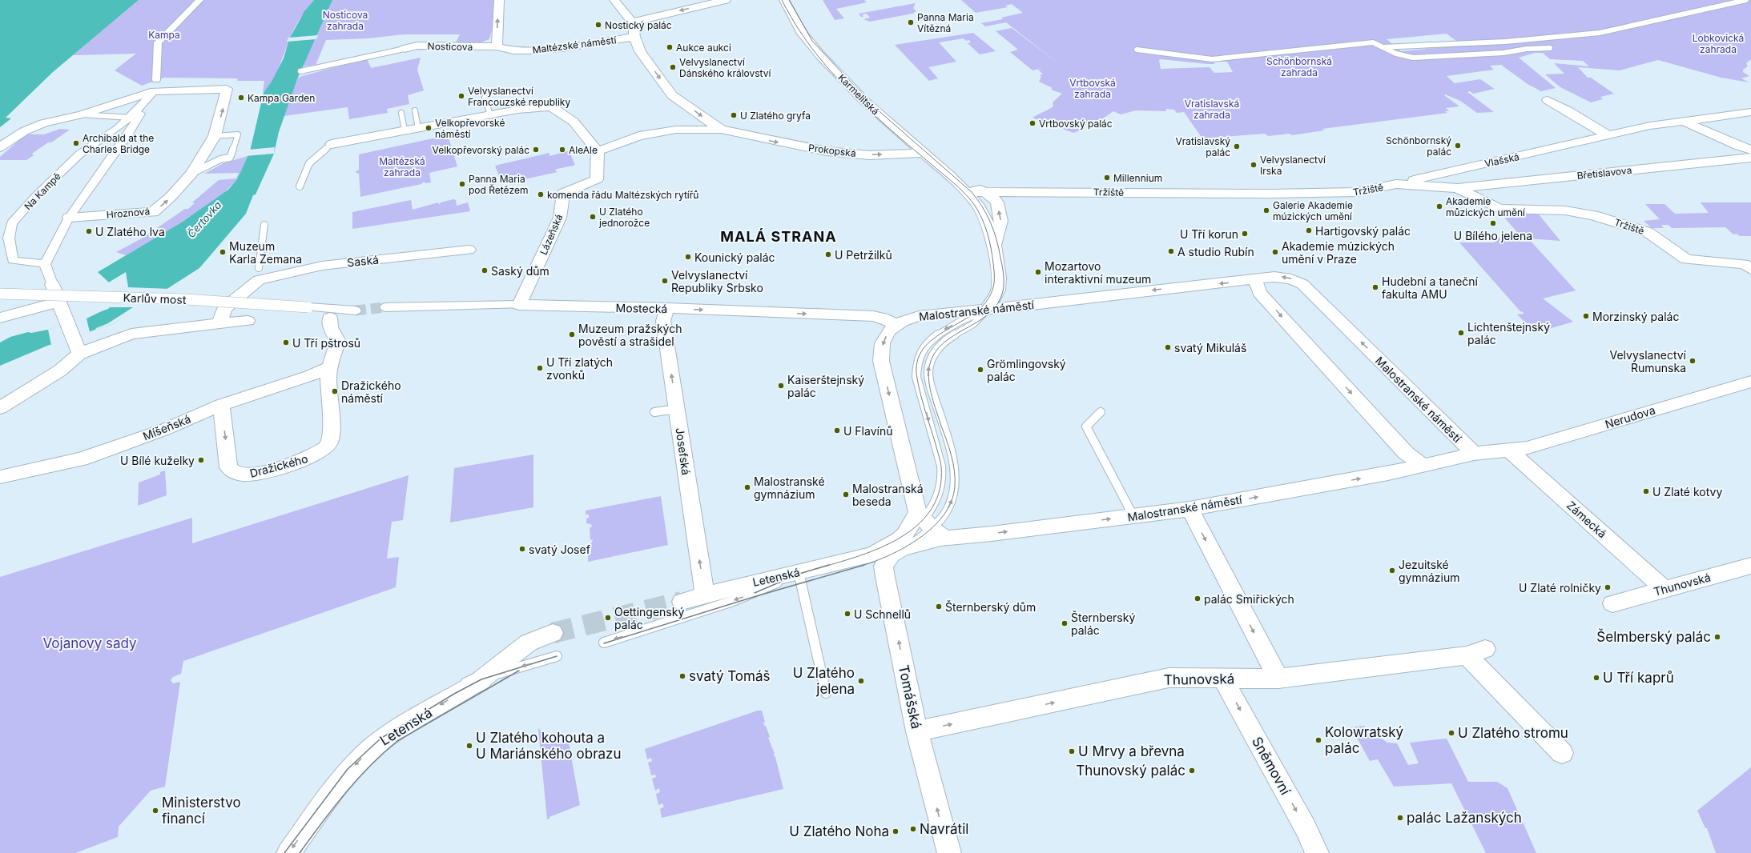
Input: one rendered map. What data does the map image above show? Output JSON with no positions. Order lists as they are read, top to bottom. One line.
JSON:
{"streets":{"street":["Maltézské náměstí","Nosticova","Karmelitská","Prokopská","Vlašská","Břetislavova","Tržiště","Na Kampě","Hroznová","Lázeňská","Saská","Karlův most","Mostecká","Malostranské náměstí","Nerudova","Míšeňská","Josefská","Dražického","Zámecká","Letenská","Thunovská","Tomášská","Sněmovní"]},"crossings":[["Maltézské náměstí","Nosticova"],["Karmelitská","Prokopská"],["Karmelitská","Tržiště"],["Karmelitská","Malostranské náměstí"],["Vlašská","Tržiště"],["Břetislavova","Tržiště"],["Na Kampě","Hroznová"],["Lázeňská","Mostecká"],["Mostecká","Malostranské náměstí"],["Mostecká","Josefská"],["Malostranské náměstí","Nerudova"],["Malostranské náměstí","Zámecká"],["Nerudova","Zámecká"],["Míšeňská","Dražického"],["Josefská","Letenská"],["Zámecká","Thunovská"],["Letenská","Tomášská"],["Thunovská","Tomášská"],["Thunovská","Sněmovní"]],"one_way":["Prokopská","Mostecká","Josefská","Letenská","Thunovská","Tomášská","Sněmovní"],"districts":["MALÁ STRANA"],"water":["Čertovka"],"parks":["Nosticova zahrada","Kampa","Lobkovická zahrada","Schönbornská zahrada","Vrtbovská zahrada","Vratislavská zahrada","Maltézská zahrada","Vojanovy sady"],"places":["Panna Maria Vítězná","Nostický palác","Aukce aukci","Velvyslanectví Dánského království","Velvyslanectví Francouzské republiky","Kampa Garden","U Zlatého gryfa","Vrtbovský palác","Velkopřevorské náměstí","Archibald at the Charles Bridge","Schönbornský palác","Vratislavský palác","Velkopřevorský palác","AleAle","Velvyslanectví Irska","Millennium","Panna Maria pod Řetězem","komenda řádu Maltézských rytířů","Akademie můzických umění","Galerie Akademie múzických umění","U Zlatého jednorožce","U Bílého jelena","Hartigovský palác","U Zlatého lva","U Tří korun","A studio Rubín","Muzeum Karla Zemana","Akademie múzických umění v Praze","U Petržilků","Kounický palác","Saský dům","Mozartovo interaktivní muzeum","Velvyslanectví Republiky Srbsko","Hudební a taneční fakulta AMU","Morzinský palác","Lichtenštejnský palác","Muzeum pražských pověstí a strašidel","U Tří pštrosů","svatý Mikuláš","Velvyslanectví Rumunska","U Tří zlatých zvonků","Grömlingovský palác","Kaiserštejnský palác","Dražického náměstí","U Flavínů","U Bílé kuželky","Malostranské gymnázium","U Zlaté kotvy","Malostranská beseda","svatý Josef","Jezuitské gymnázium","U Zlaté rolničky","palác Smiřických","Šternberský dům","U Schnellů","Oettingenský palác","Šternberský palác","Šelmberský palác","svatý Tomáš","U Tří kaprů","U Zlatého jelena","U Zlatého stromu","Kolowratský palác","U Zlatého kohouta a U Mariánského obrazu","U Mrvy a břevna","Thunovský palác","Ministerstvo financí","palác Lažanských","Navrátil","U Zlatého Noha"]}
